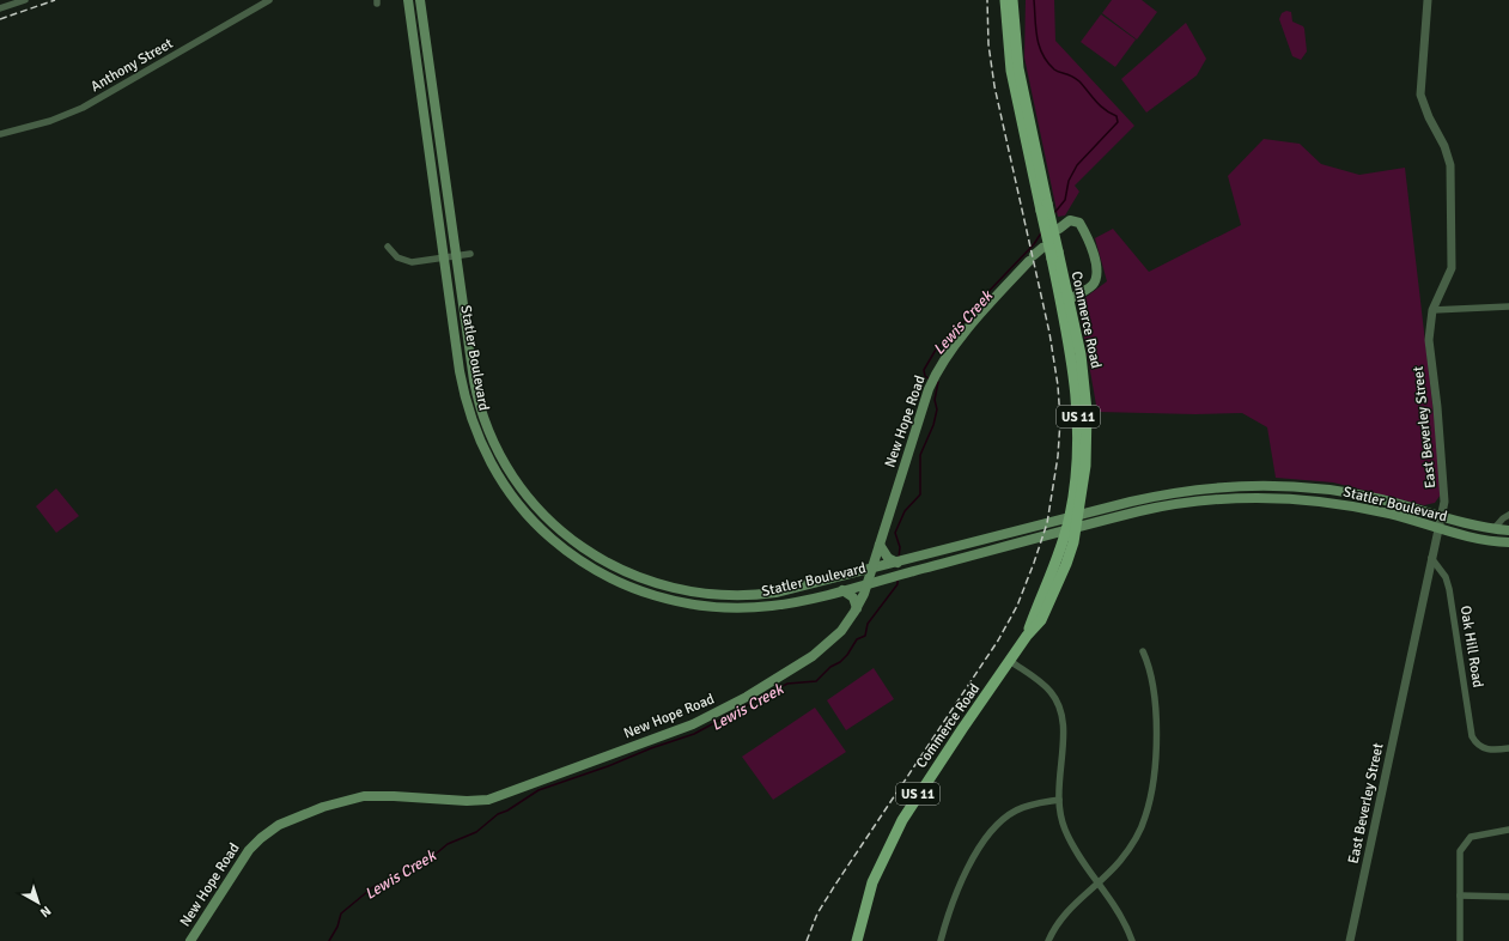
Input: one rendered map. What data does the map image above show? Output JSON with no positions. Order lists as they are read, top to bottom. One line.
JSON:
{"streets":{"main road":["Commerce Road","Statler Boulevard","US 11","New Hope Road"],"street":["Anthony Street","East Beverley Street","Oak Hill Road"]},"crossings":[["Commerce Road","Statler Boulevard"],["Statler Boulevard","New Hope Road"],["Statler Boulevard","East Beverley Street"],["East Beverley Street","Oak Hill Road"]],"water":["Lewis Creek"],"north":"bottom right"}
